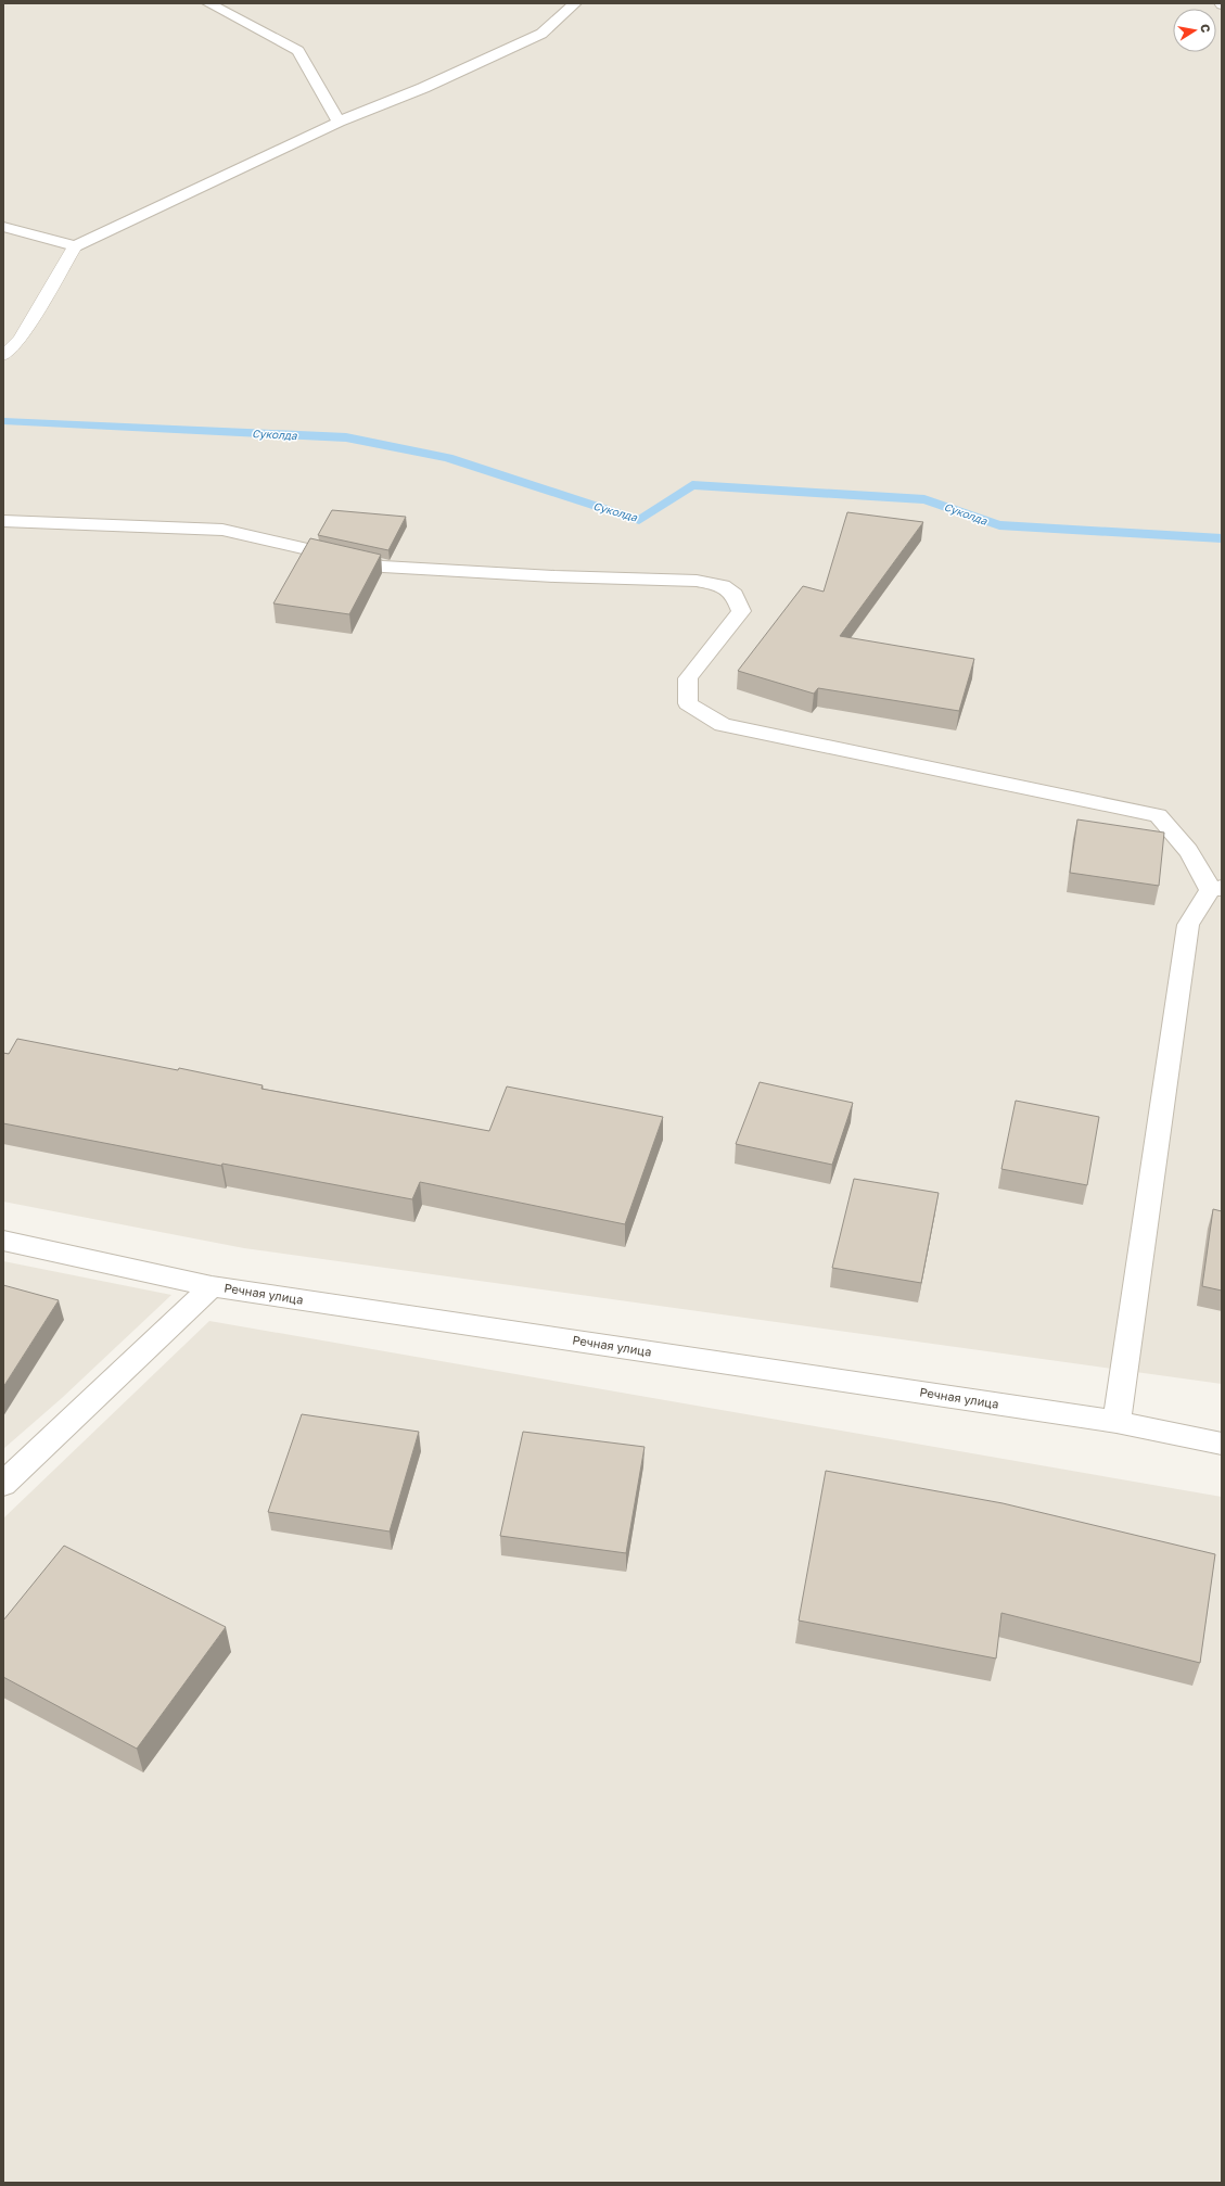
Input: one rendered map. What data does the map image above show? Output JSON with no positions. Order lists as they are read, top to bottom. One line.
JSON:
{"streets":{"street":["Речная улица"]},"water":["Суколда"],"north":"right"}
